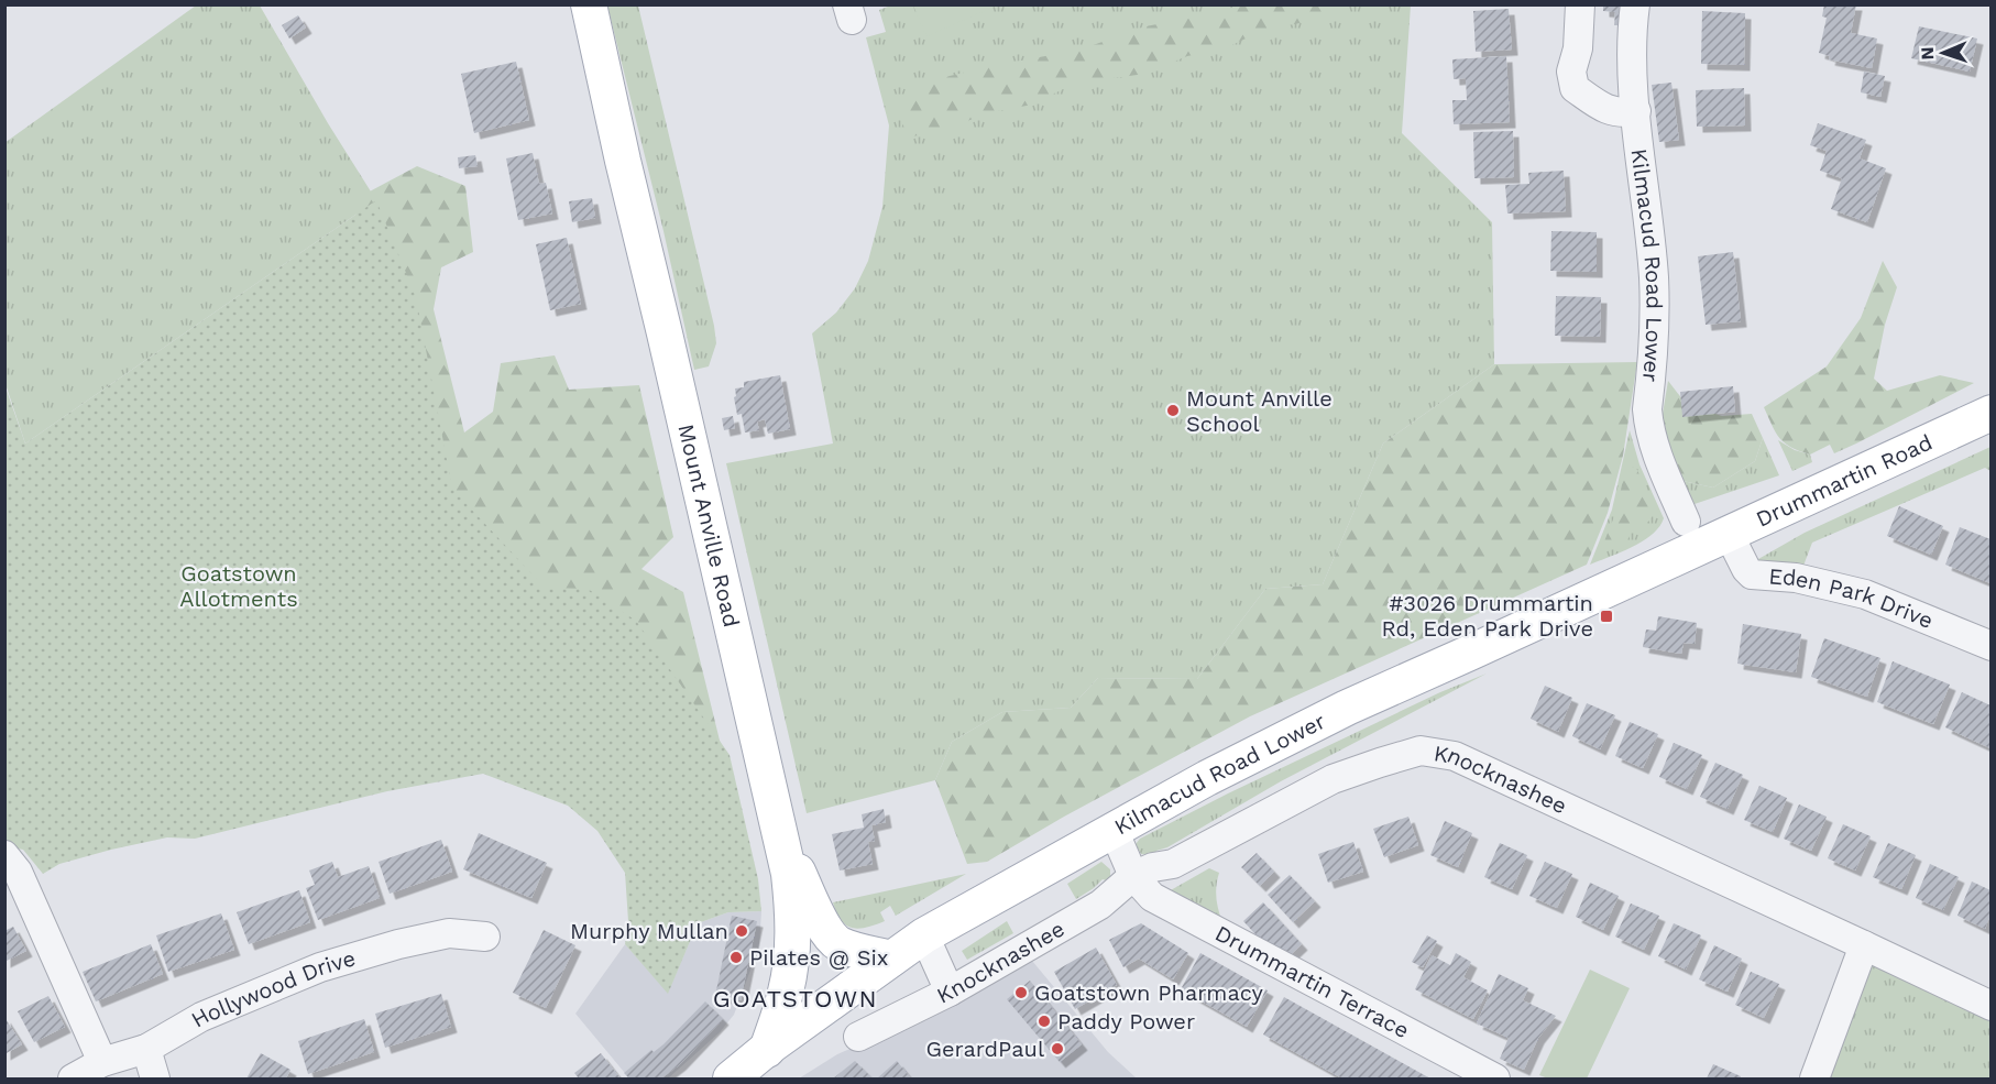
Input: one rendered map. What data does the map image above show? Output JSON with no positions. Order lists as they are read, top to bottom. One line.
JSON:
{"streets":{"main road":["Kilmacud Road Lower","Drummartin Road","Mount Anville Road"],"street":["Eden Park Drive","Knocknashee","Drummartin Terrace","Hollywood Drive"]},"crossings":[["Kilmacud Road Lower","Drummartin Road"],["Kilmacud Road Lower","Mount Anville Road"],["Drummartin Road","Eden Park Drive"],["Knocknashee","Drummartin Terrace"]],"districts":["GOATSTOWN"],"parks":["Goatstown Allotments"],"places":{"other":["Mount Anville School","Murphy Mullan","Pilates @ Six","Goatstown Pharmacy","Paddy Power","GerardPaul"],"transit":["#3026 Drummartin Rd, Eden Park Drive"]},"north":"left"}
